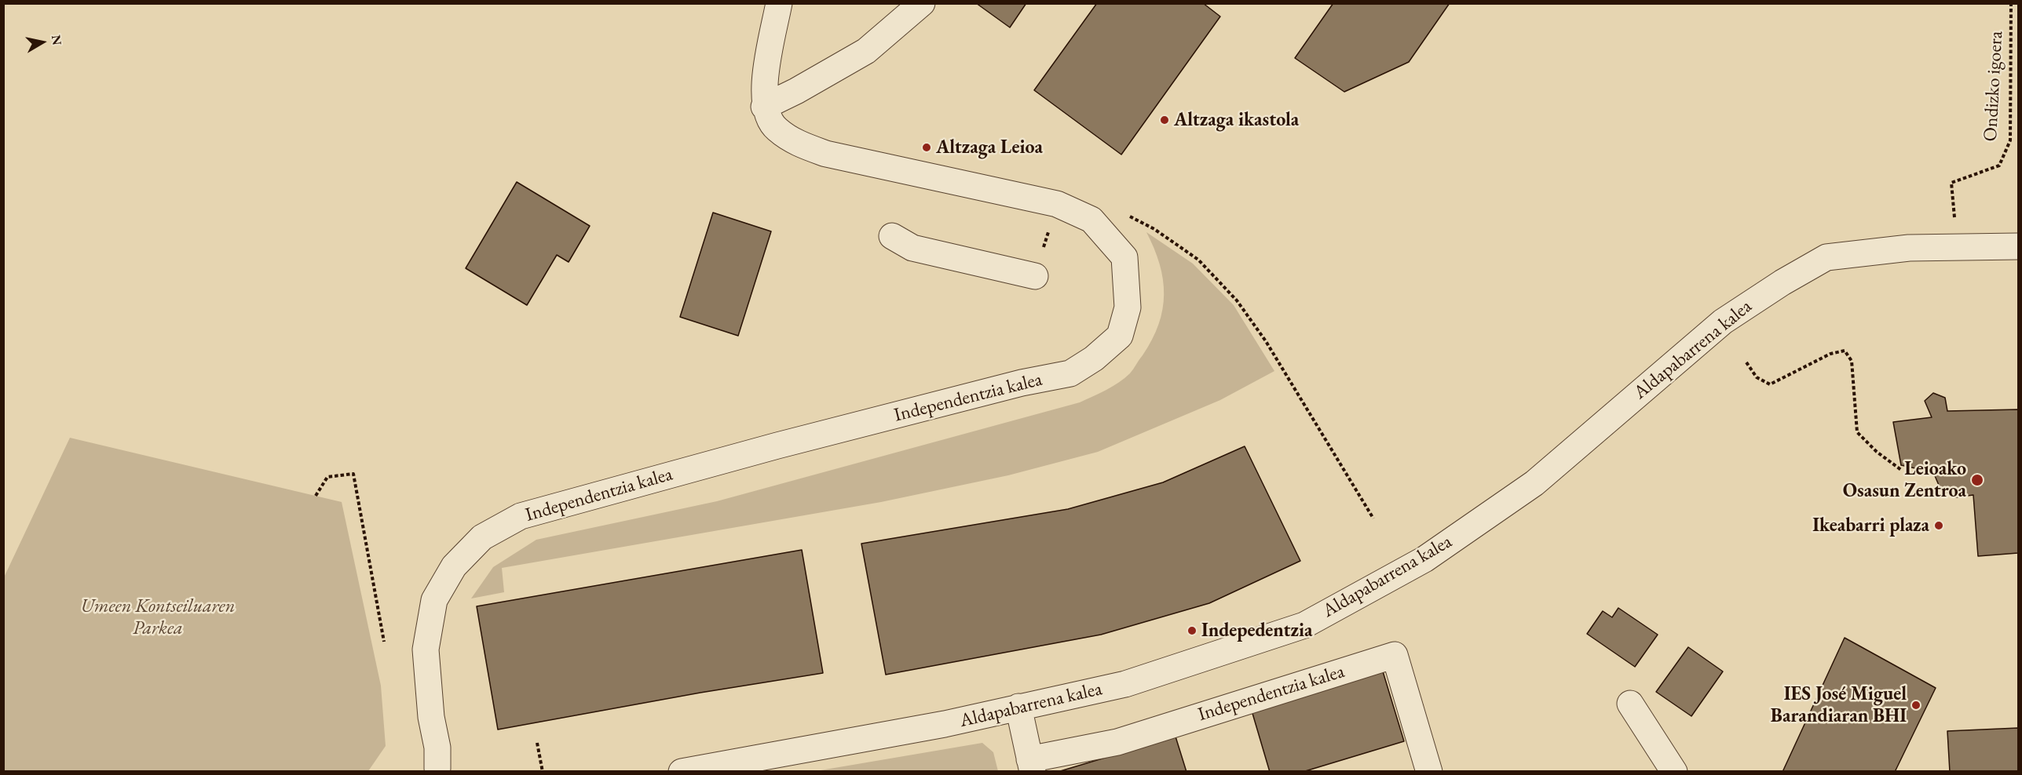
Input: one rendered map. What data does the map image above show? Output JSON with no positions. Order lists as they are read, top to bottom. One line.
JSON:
{"streets":{"street":["Aldapabarrena kalea","Independentzia kalea"],"path":["Ondizko igoera"]},"crossings":[["Ondizko igoera","Aldapabarrena kalea"],["Aldapabarrena kalea","Independentzia kalea"]],"parks":["Umeen Kontseiluaren Parkea"],"places":["Altzaga ikastola","Altzaga Leioa","Leioako Osasun Zentroa","Ikeabarri plaza","Indepedentzia","IES José Miguel Barandiaran BHI"],"north":"right"}
